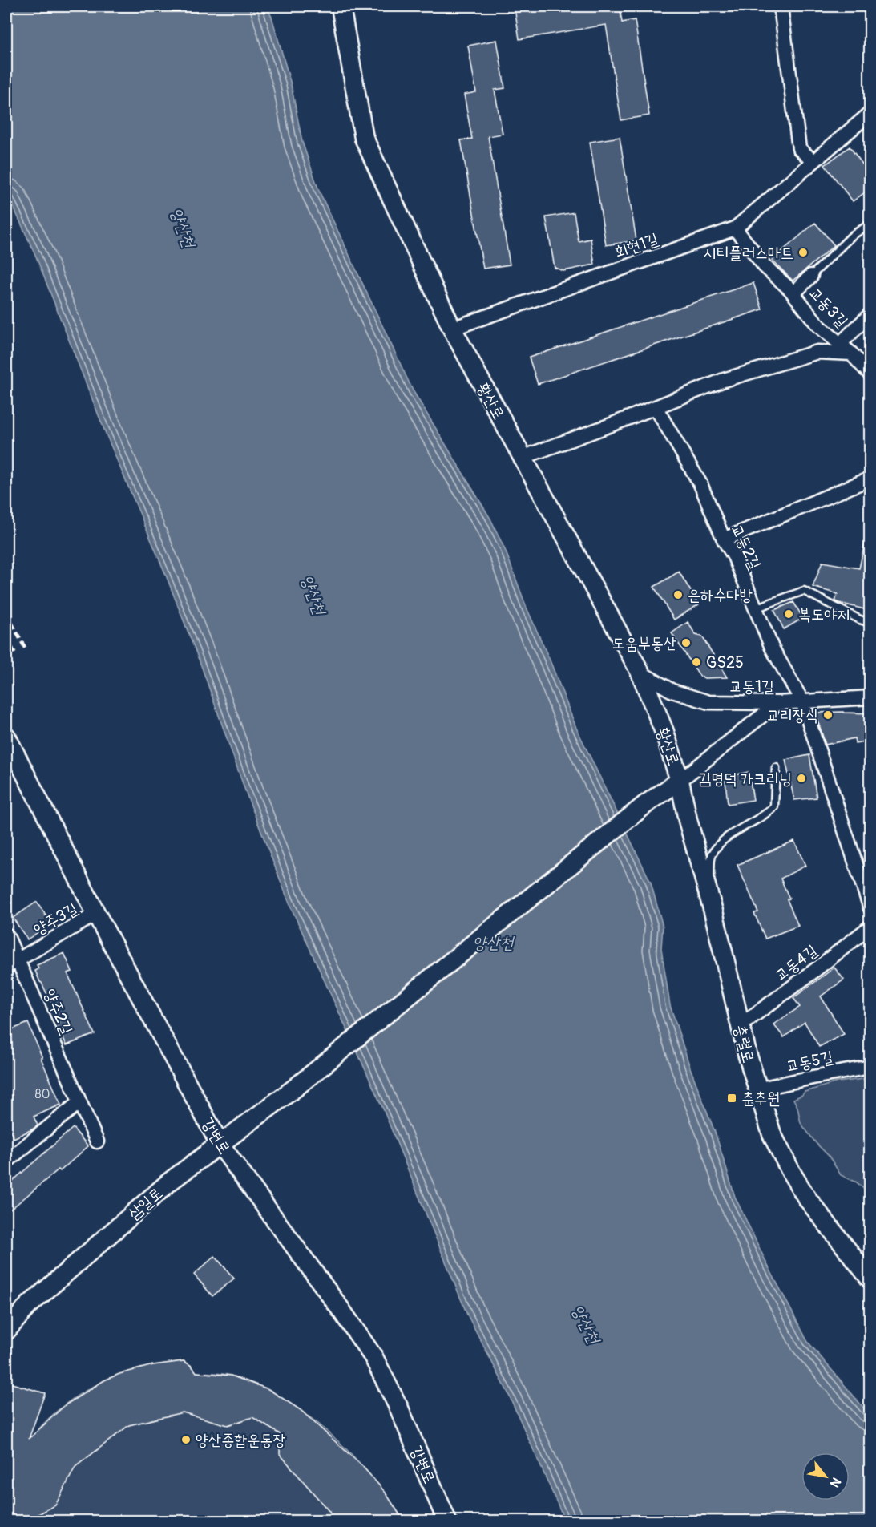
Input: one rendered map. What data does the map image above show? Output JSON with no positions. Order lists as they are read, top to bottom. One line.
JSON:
{"streets":{"main road":["황산로","충렬로","강변로","삼일로"],"street":["회현1길","교동3길","교동2길","교동1길","양주3길","교동4길","양주2길","교동5길"]},"crossings":[["회현1길","교동3길"],["회현1길","황산로"],["황산로","교동1길"],["황산로","충렬로"],["황산로","삼일로"],["교동2길","교동1길"],["양주3길","양주2길"],["양주3길","강변로"],["교동4길","충렬로"],["충렬로","교동5길"],["충렬로","삼일로"],["강변로","삼일로"]],"water":["양산천"],"places":{"other":["시티플러스마트","은하수다방","복도야지","도움부동산","GS25","교리장식","김명덕 카크리닝","양산종합운동장"],"transit":["춘추원"]},"house_numbers":["80"],"north":"bottom right"}
